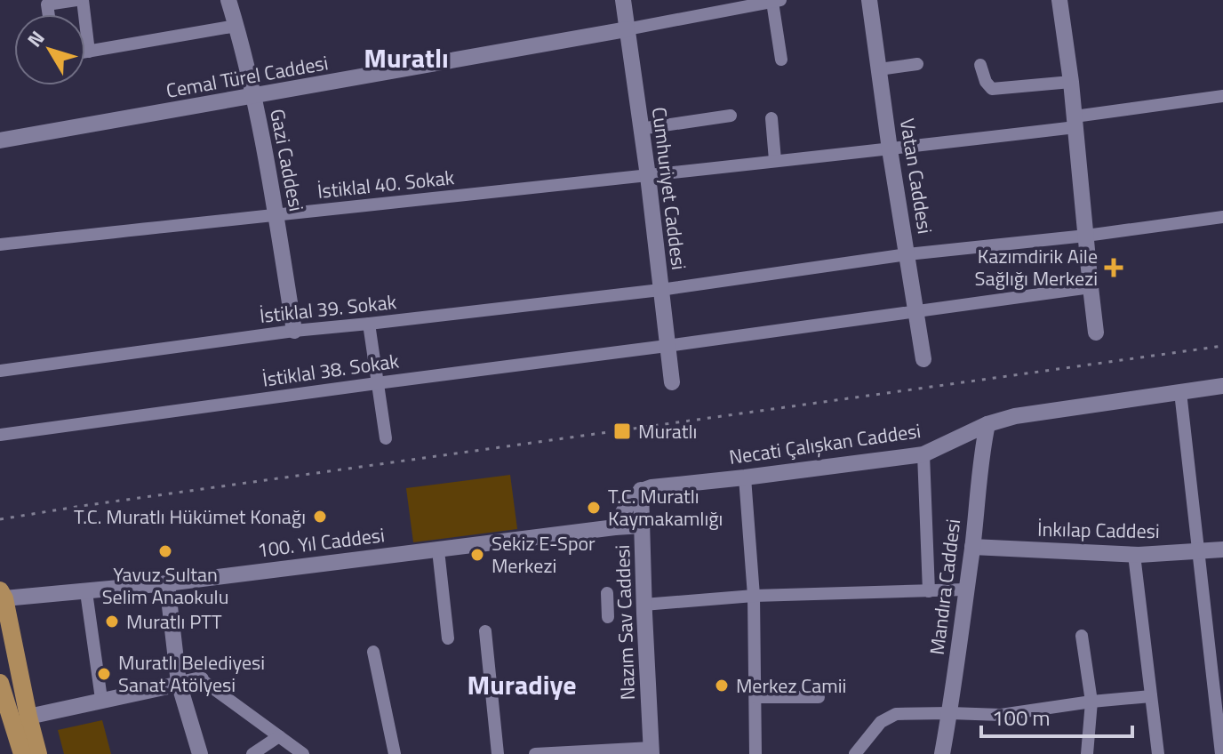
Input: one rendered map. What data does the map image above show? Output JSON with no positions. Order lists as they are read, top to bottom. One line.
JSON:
{"streets":{"street":["Cemal Türel Caddesi","Gazi Caddesi","Vatan Caddesi","İstiklal 40. Sokak","Cumhuriyet Caddesi","İstiklal 39. Sokak","İstiklal 38. Sokak","Necati Çalışkan Caddesi","İnkılap Caddesi","100. Yıl Caddesi","Mandıra Caddesi","Nazım Sav Caddesi"]},"crossings":[["Cemal Türel Caddesi","Gazi Caddesi"],["Cemal Türel Caddesi","Cumhuriyet Caddesi"],["Gazi Caddesi","İstiklal 40. Sokak"],["Gazi Caddesi","İstiklal 39. Sokak"],["Vatan Caddesi","İstiklal 40. Sokak"],["Vatan Caddesi","İstiklal 39. Sokak"],["Vatan Caddesi","İstiklal 38. Sokak"],["İstiklal 40. Sokak","Cumhuriyet Caddesi"],["Cumhuriyet Caddesi","İstiklal 39. Sokak"],["Cumhuriyet Caddesi","İstiklal 38. Sokak"],["Necati Çalışkan Caddesi","Mandıra Caddesi"],["Necati Çalışkan Caddesi","Nazım Sav Caddesi"],["İnkılap Caddesi","Mandıra Caddesi"],["100. Yıl Caddesi","Nazım Sav Caddesi"]],"districts":["Muratlı","Muradiye"],"places":{"health":["Kazımdirik Aile Sağlığı Merkezi"],"transit":["Muratlı"],"other":["T.C. Muratlı Kaymakamlığı","T.C. Muratlı Hükümet Konağı","Yavuz Sultan Selim Anaokulu","Sekiz E-Spor Merkezi","Muratlı PTT","Muratlı Belediyesi Sanat Atölyesi","Merkez Camii"]},"scale_bar":"100 m","north":"top left"}
